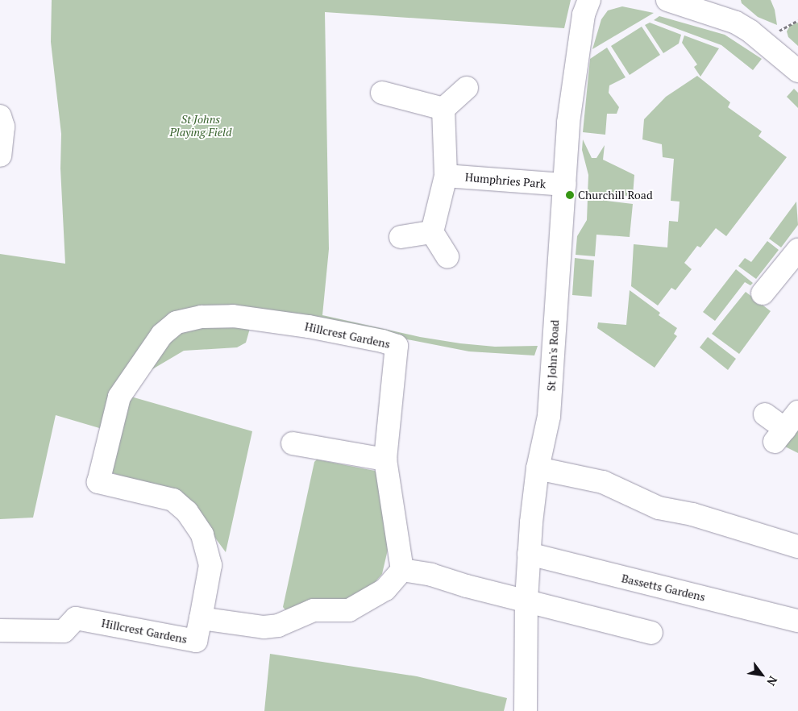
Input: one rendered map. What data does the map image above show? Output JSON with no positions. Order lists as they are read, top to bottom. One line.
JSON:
{"streets":{"street":["Humphries Park","Hillcrest Gardens","St John's Road","Bassetts Gardens"]},"crossings":[["Humphries Park","St John's Road"],["St John's Road","Bassetts Gardens"]],"parks":["St Johns Playing Field"],"places":["Churchill Road"],"north":"bottom right"}
